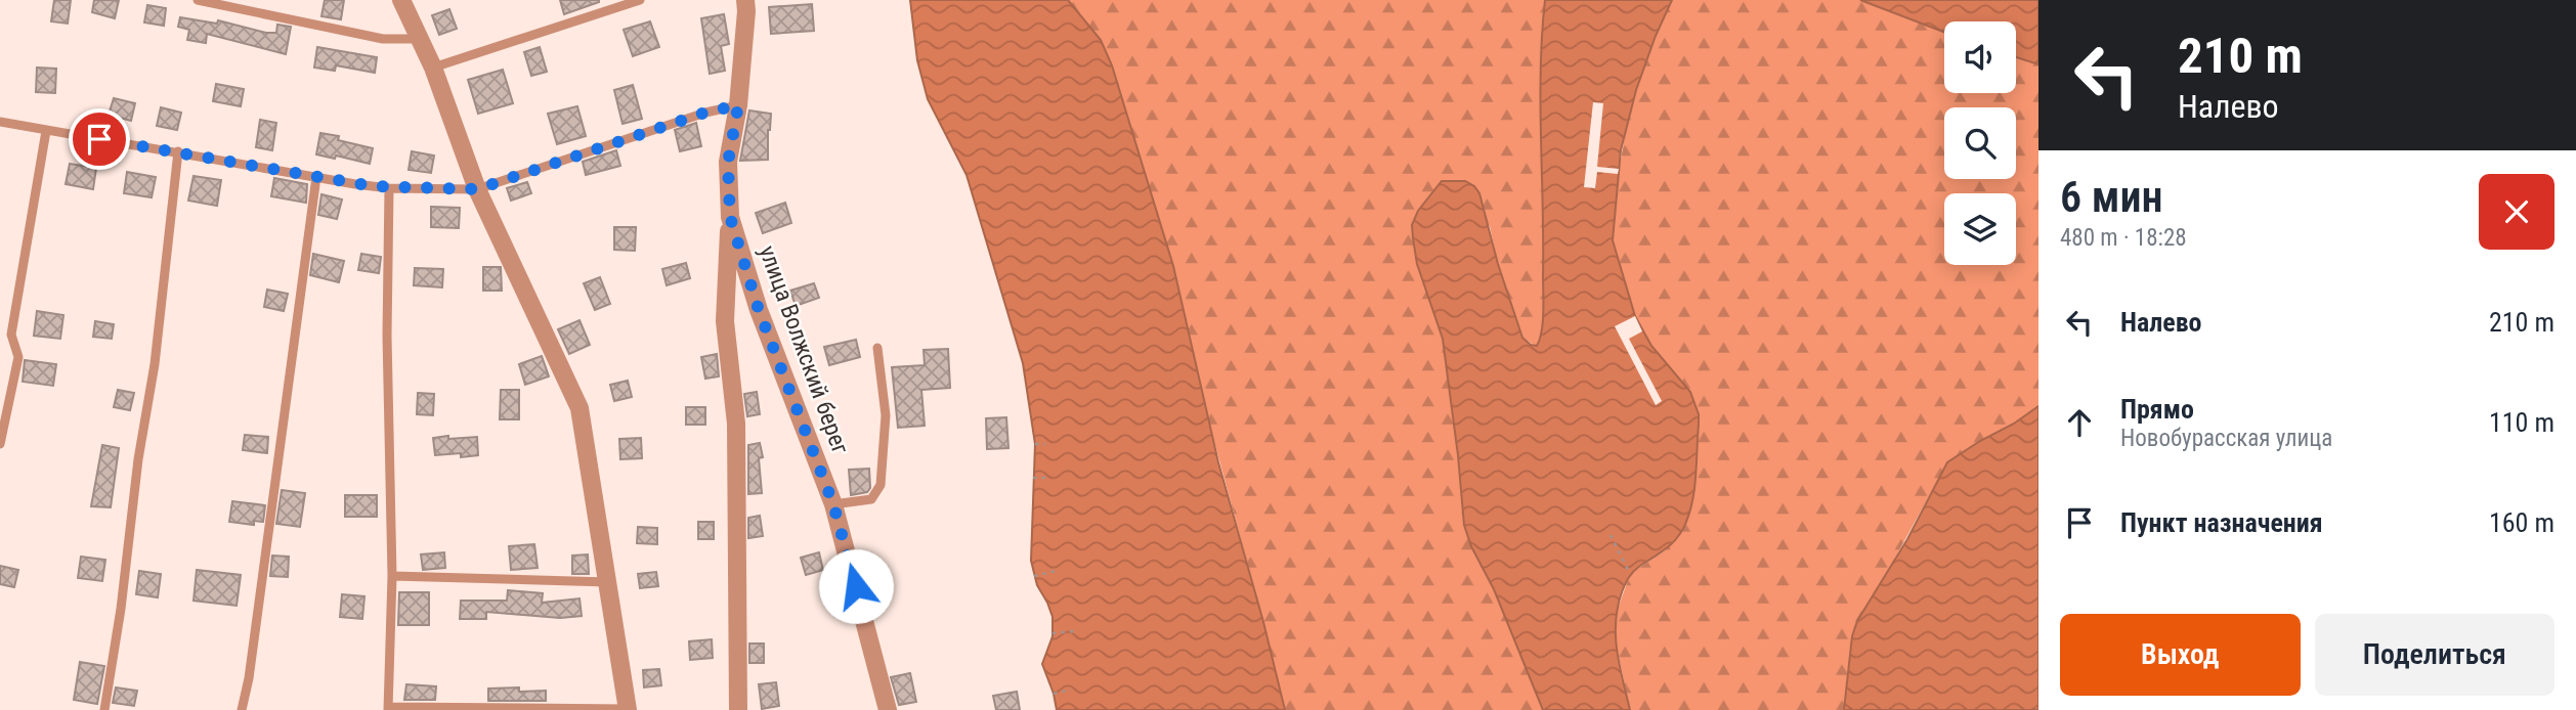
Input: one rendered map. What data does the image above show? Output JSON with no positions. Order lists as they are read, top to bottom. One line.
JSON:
{"streets":{"street":["улица Волжский берег"]},"page":{"turn":["210 m","Налево"],"heading":["6 мин","480 m · 18:28"],"list":[{"name":"Налево","value":"210 m"},{"name":"Прямо","note":"Новобурасская улица","value":"110 m"},{"name":"Пункт назначения","value":"160 m"}],"buttons":["Выход","Поделиться"]}}
